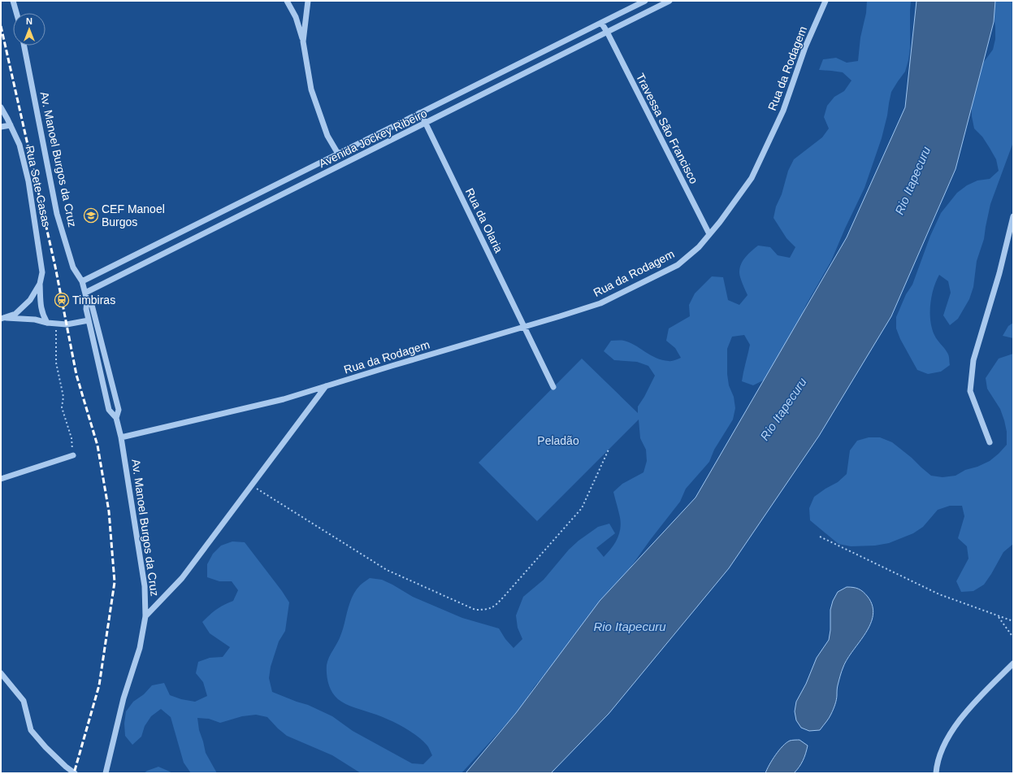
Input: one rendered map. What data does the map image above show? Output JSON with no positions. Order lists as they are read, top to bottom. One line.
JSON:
{"streets":{"street":["Rua da Rodagem","Travessa São Francisco","Avenida Jockey Ribeiro","Av. Manoel Burgos da Cruz","Rua Sete Casas","Rua da Olaria"]},"crossings":[["Rua da Rodagem","Travessa São Francisco"],["Rua da Rodagem","Av. Manoel Burgos da Cruz"],["Rua da Rodagem","Rua da Olaria"],["Travessa São Francisco","Avenida Jockey Ribeiro"],["Avenida Jockey Ribeiro","Av. Manoel Burgos da Cruz"],["Avenida Jockey Ribeiro","Rua da Olaria"]],"water":["Rio Itapecuru"],"parks":["Peladão"],"places":{"school or university":["CEF Manoel Burgos"],"station":["Timbiras"]},"north":"top"}
